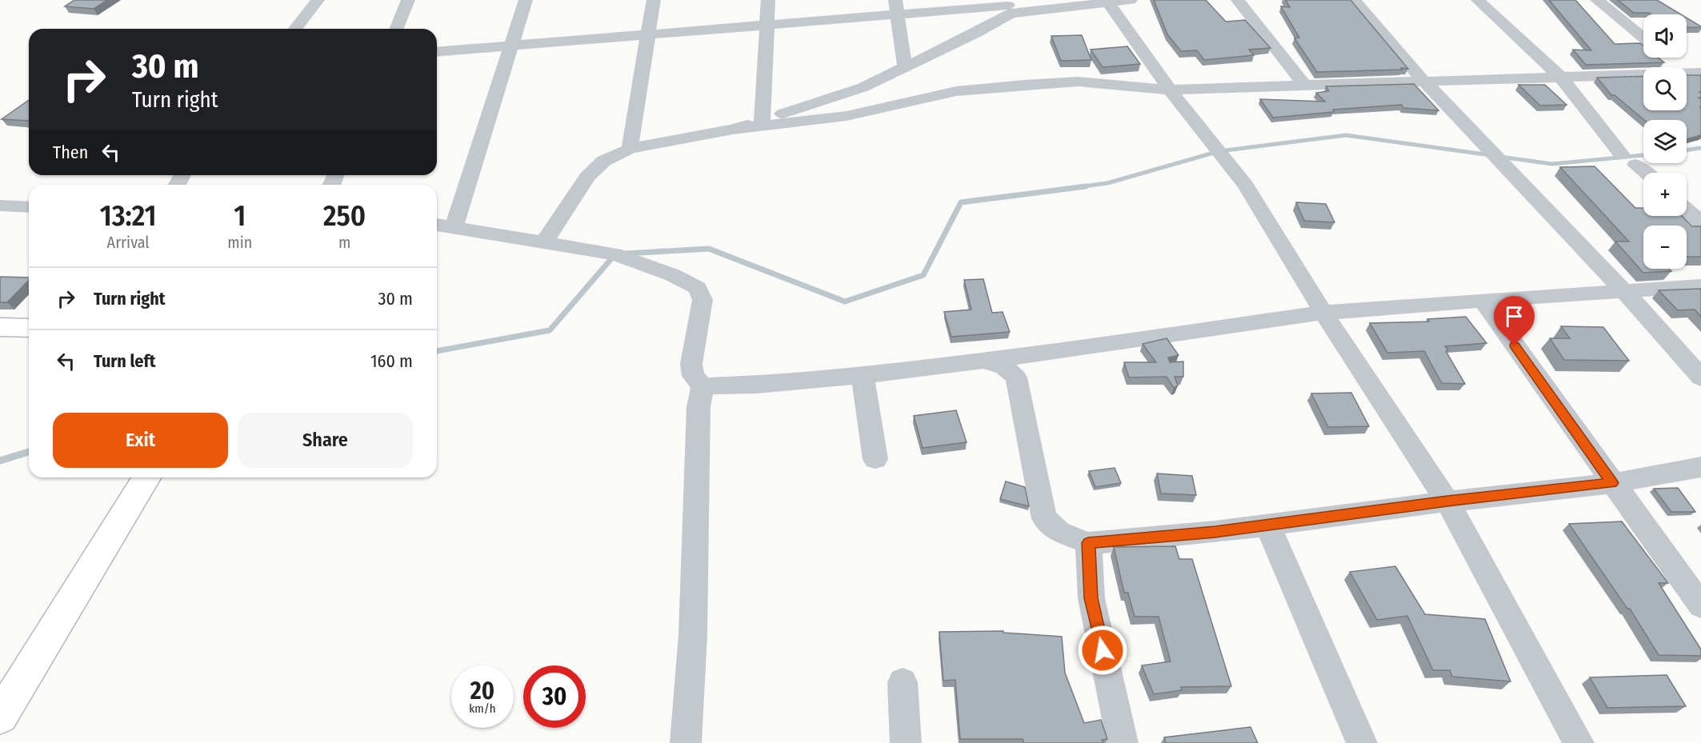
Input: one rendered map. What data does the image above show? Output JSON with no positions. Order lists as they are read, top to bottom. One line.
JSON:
{"page":{"map_buttons":["+","−"],"turn":["30 m","Turn right"],"then":"Then","eta":["13:21","Arrival","1","min","250","m"],"list":[{"name":"Turn right","value":"30 m"},{"name":"Turn left","value":"160 m"}],"buttons":["Exit","Share"],"speed":"20 km/h","limit":"30"}}
